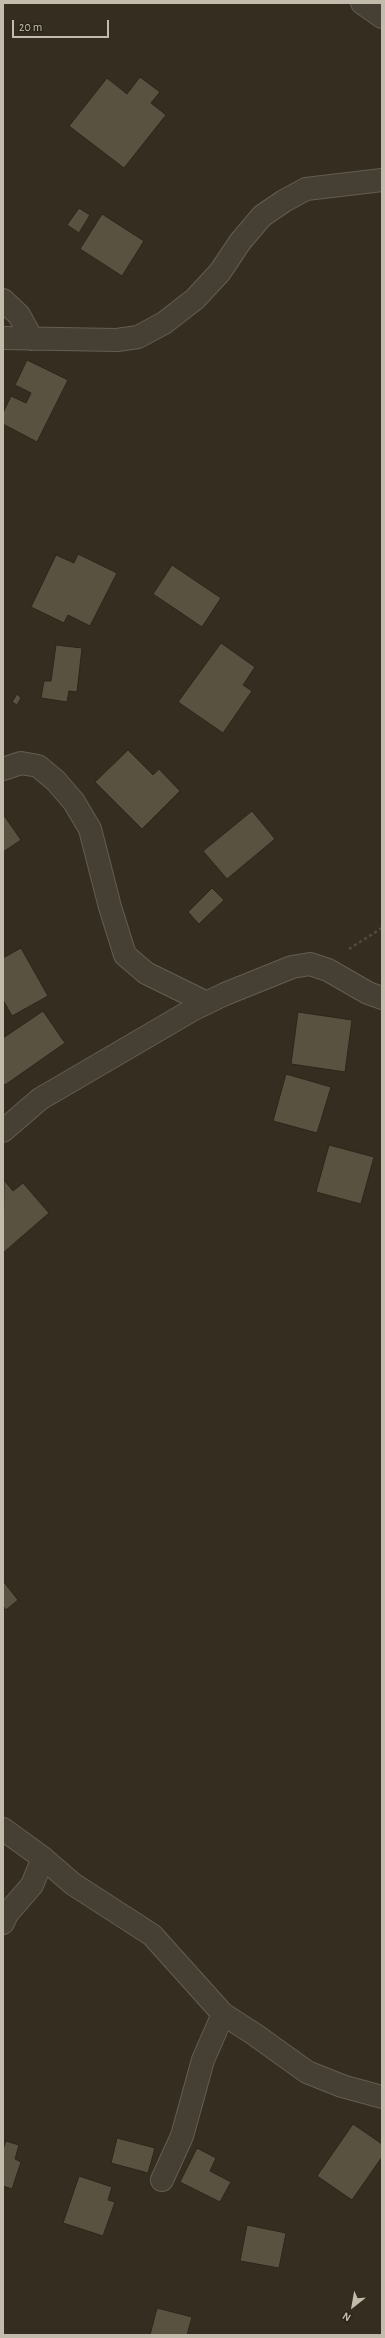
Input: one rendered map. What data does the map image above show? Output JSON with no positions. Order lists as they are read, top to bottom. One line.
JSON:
{"scale_bar":"20 m","north":"bottom left"}
